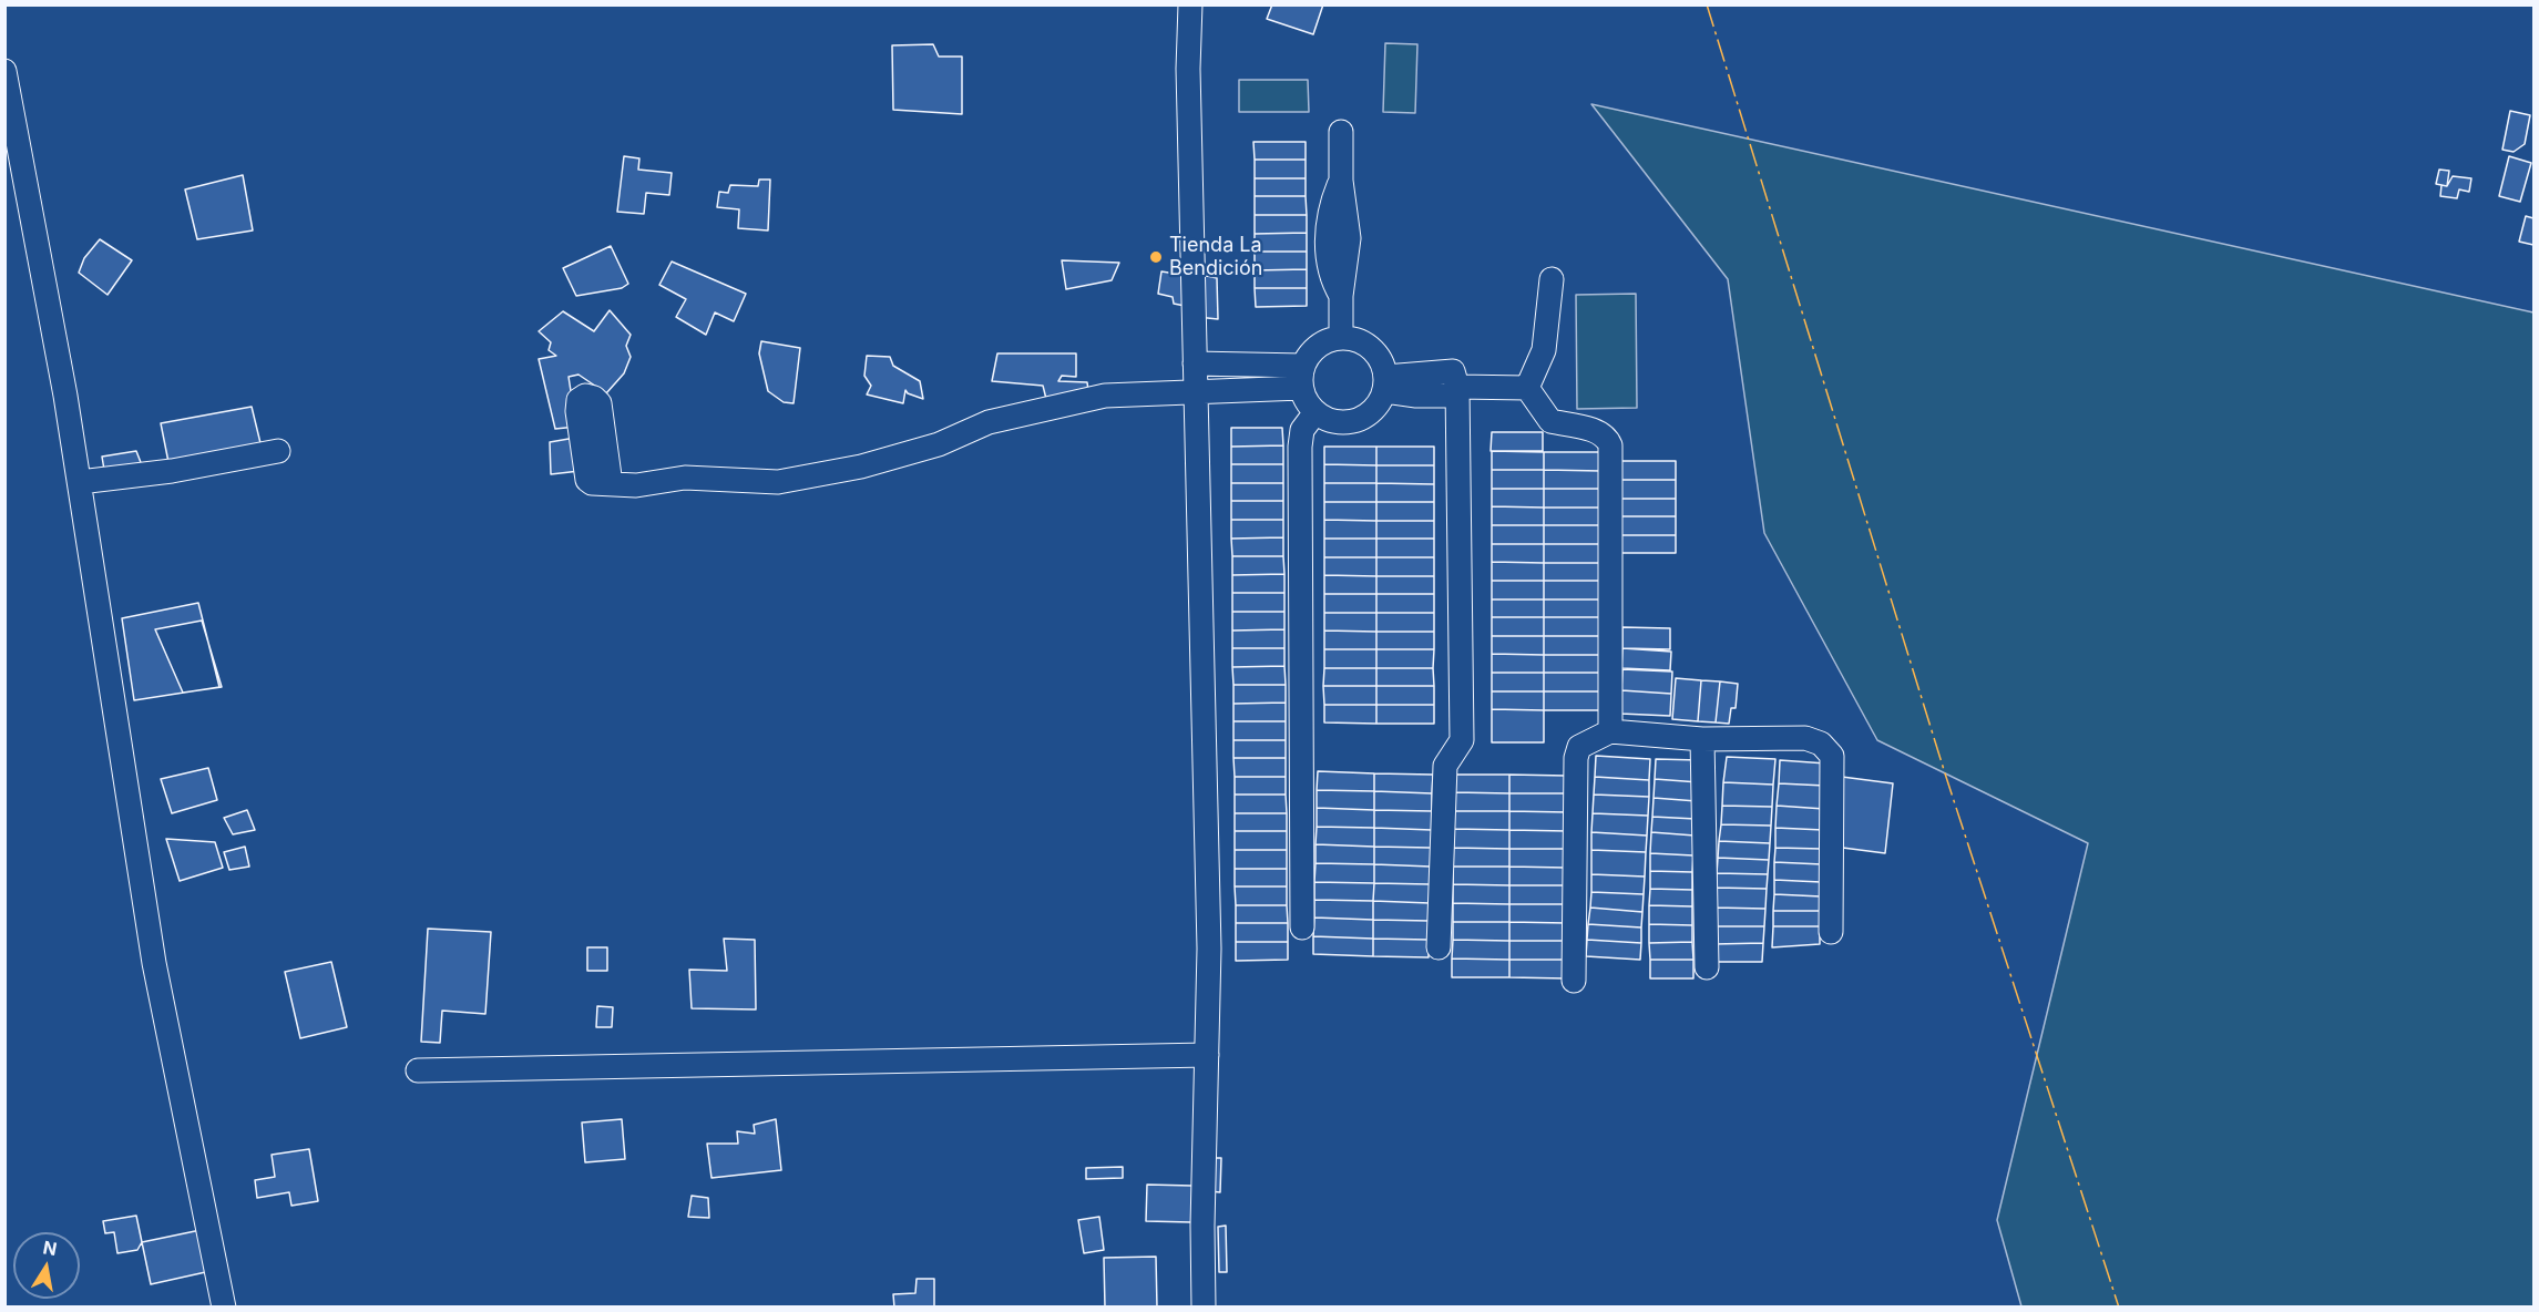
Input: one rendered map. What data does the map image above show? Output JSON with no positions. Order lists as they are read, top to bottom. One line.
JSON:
{"places":["Tienda La Bendición"],"north":"top"}
